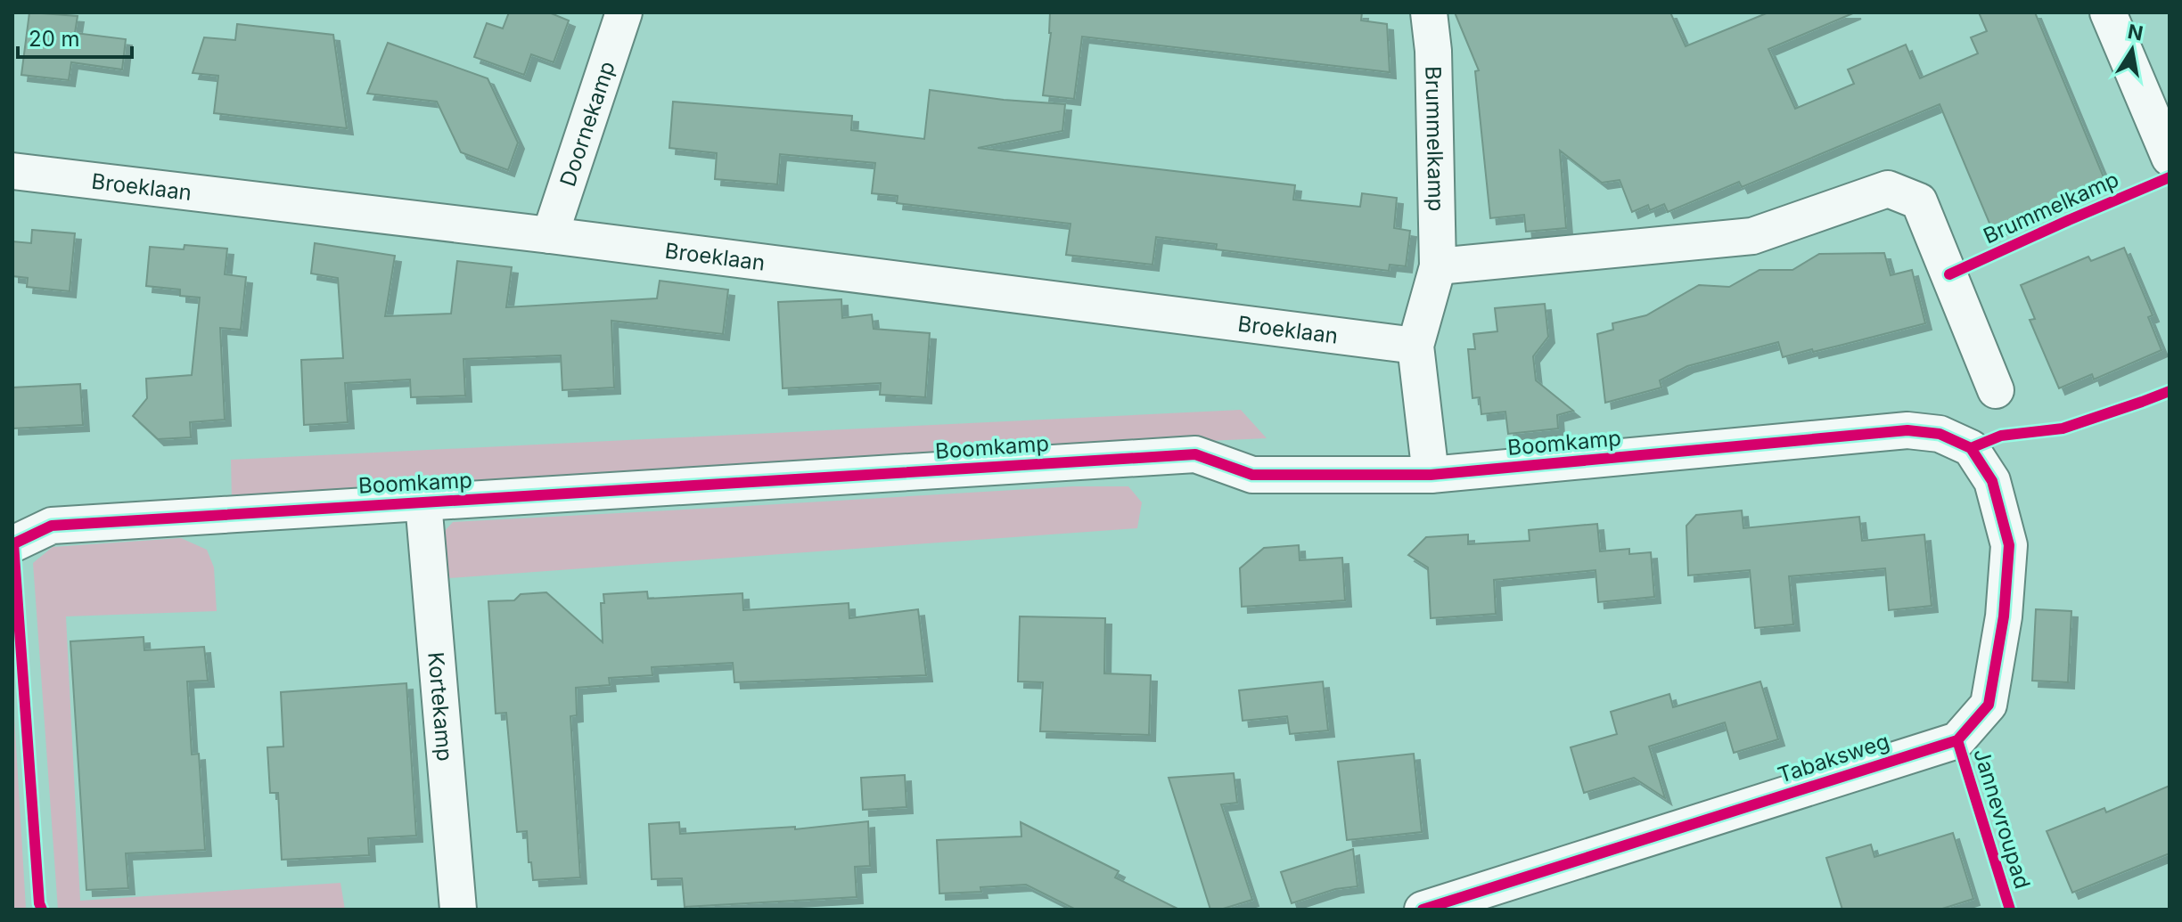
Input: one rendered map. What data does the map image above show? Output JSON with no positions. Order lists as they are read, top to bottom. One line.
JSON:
{"streets":{"street":["Doornekamp","Brummelkamp","Broeklaan","Boomkamp","Kortekamp","Tabaksweg"],"cycle path":["Jannevroupad"]},"crossings":[["Doornekamp","Broeklaan"],["Brummelkamp","Broeklaan"],["Brummelkamp","Boomkamp"],["Boomkamp","Kortekamp"],["Boomkamp","Tabaksweg"]],"scale_bar":"20 m","north":"top"}
